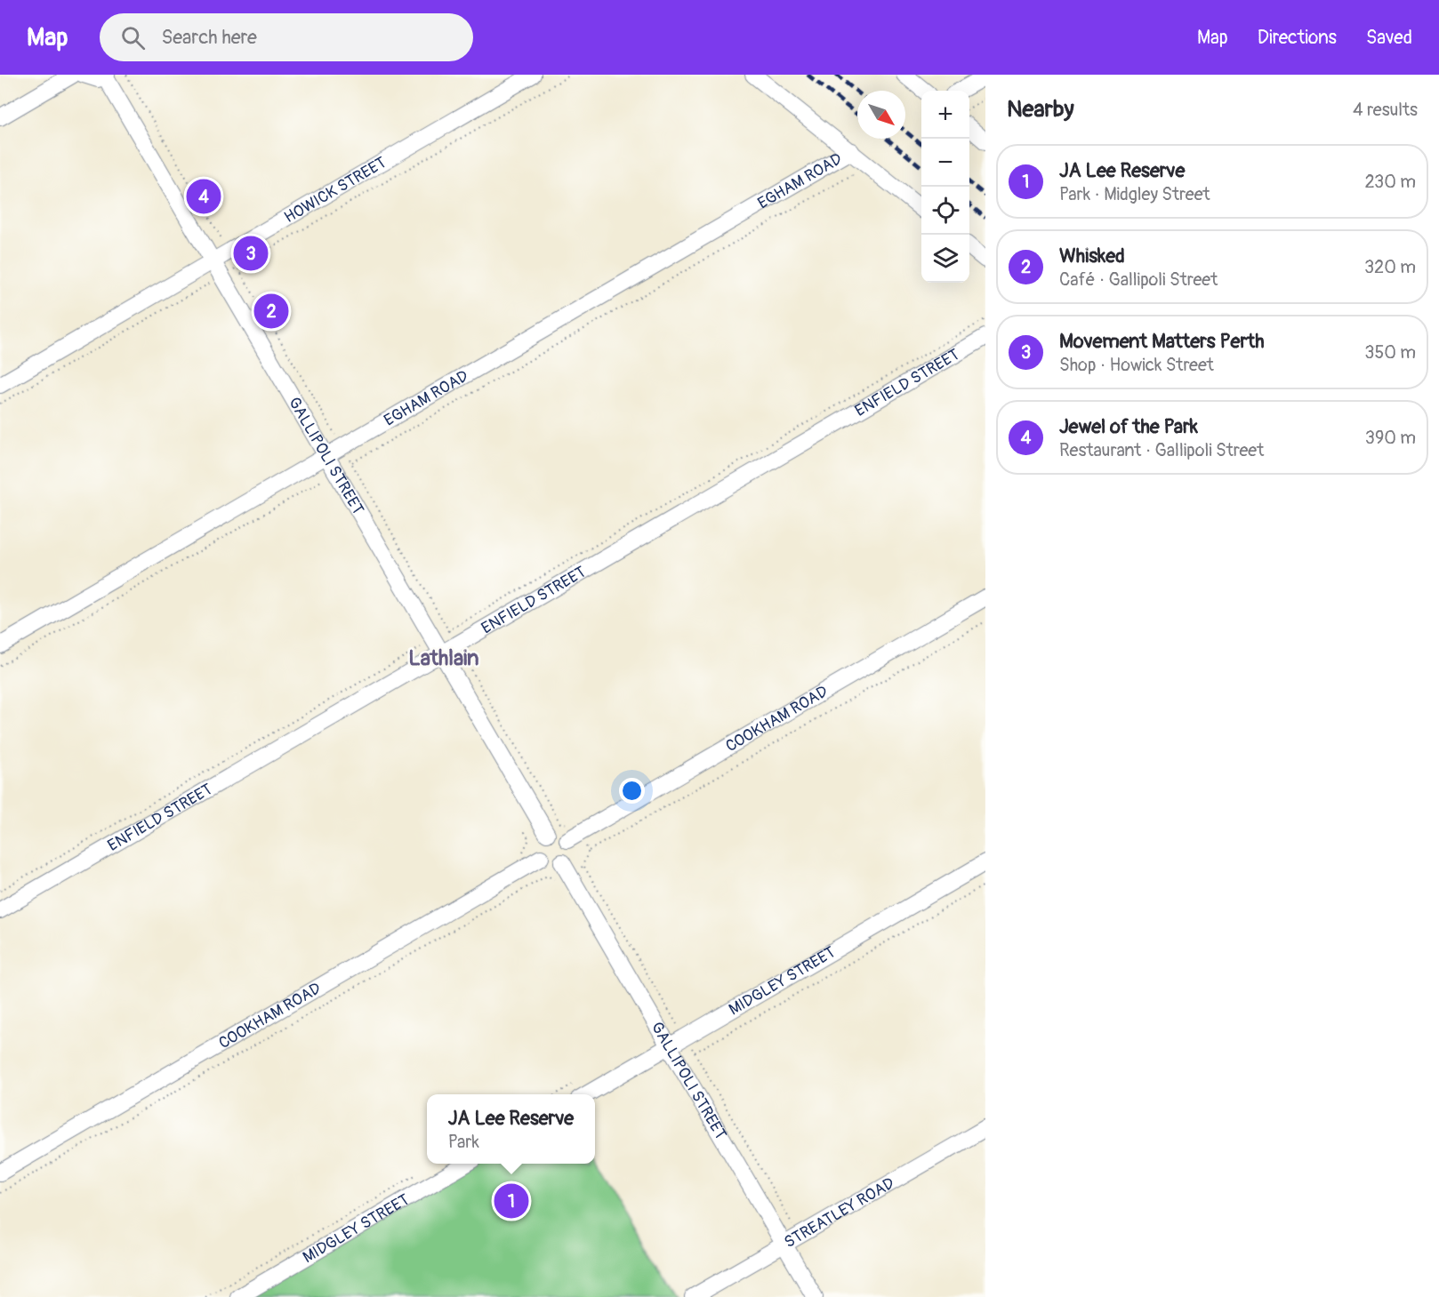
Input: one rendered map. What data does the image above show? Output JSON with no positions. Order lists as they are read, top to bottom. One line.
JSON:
{"streets":{"street":["EGHAM ROAD","HOWICK STREET","ENFIELD STREET","GALLIPOLI STREET","COOKHAM ROAD","MIDGLEY STREET","STREATLEY ROAD"]},"crossings":[["EGHAM ROAD","GALLIPOLI STREET"],["HOWICK STREET","GALLIPOLI STREET"],["ENFIELD STREET","GALLIPOLI STREET"],["GALLIPOLI STREET","MIDGLEY STREET"],["GALLIPOLI STREET","STREATLEY ROAD"]],"districts":["Lathlain"],"north":"bottom right","page":{"header":"Map","search":"Search here","nav":["Map","Directions","Saved"],"heading":["Nearby","4 results"],"map_buttons":["+","−"],"list":[{"mark":"1","name":"JA Lee Reserve","note":"Park · Midgley Street","value":"230 m"},{"mark":"2","name":"Whisked","note":"Café · Gallipoli Street","value":"320 m"},{"mark":"3","name":"Movement Matters Perth","note":"Shop · Howick Street","value":"350 m"},{"mark":"4","name":"Jewel of the Park","note":"Restaurant · Gallipoli Street","value":"390 m"}],"pins":["4","3","2","1"],"popup":["JA Lee Reserve","Park"]}}
